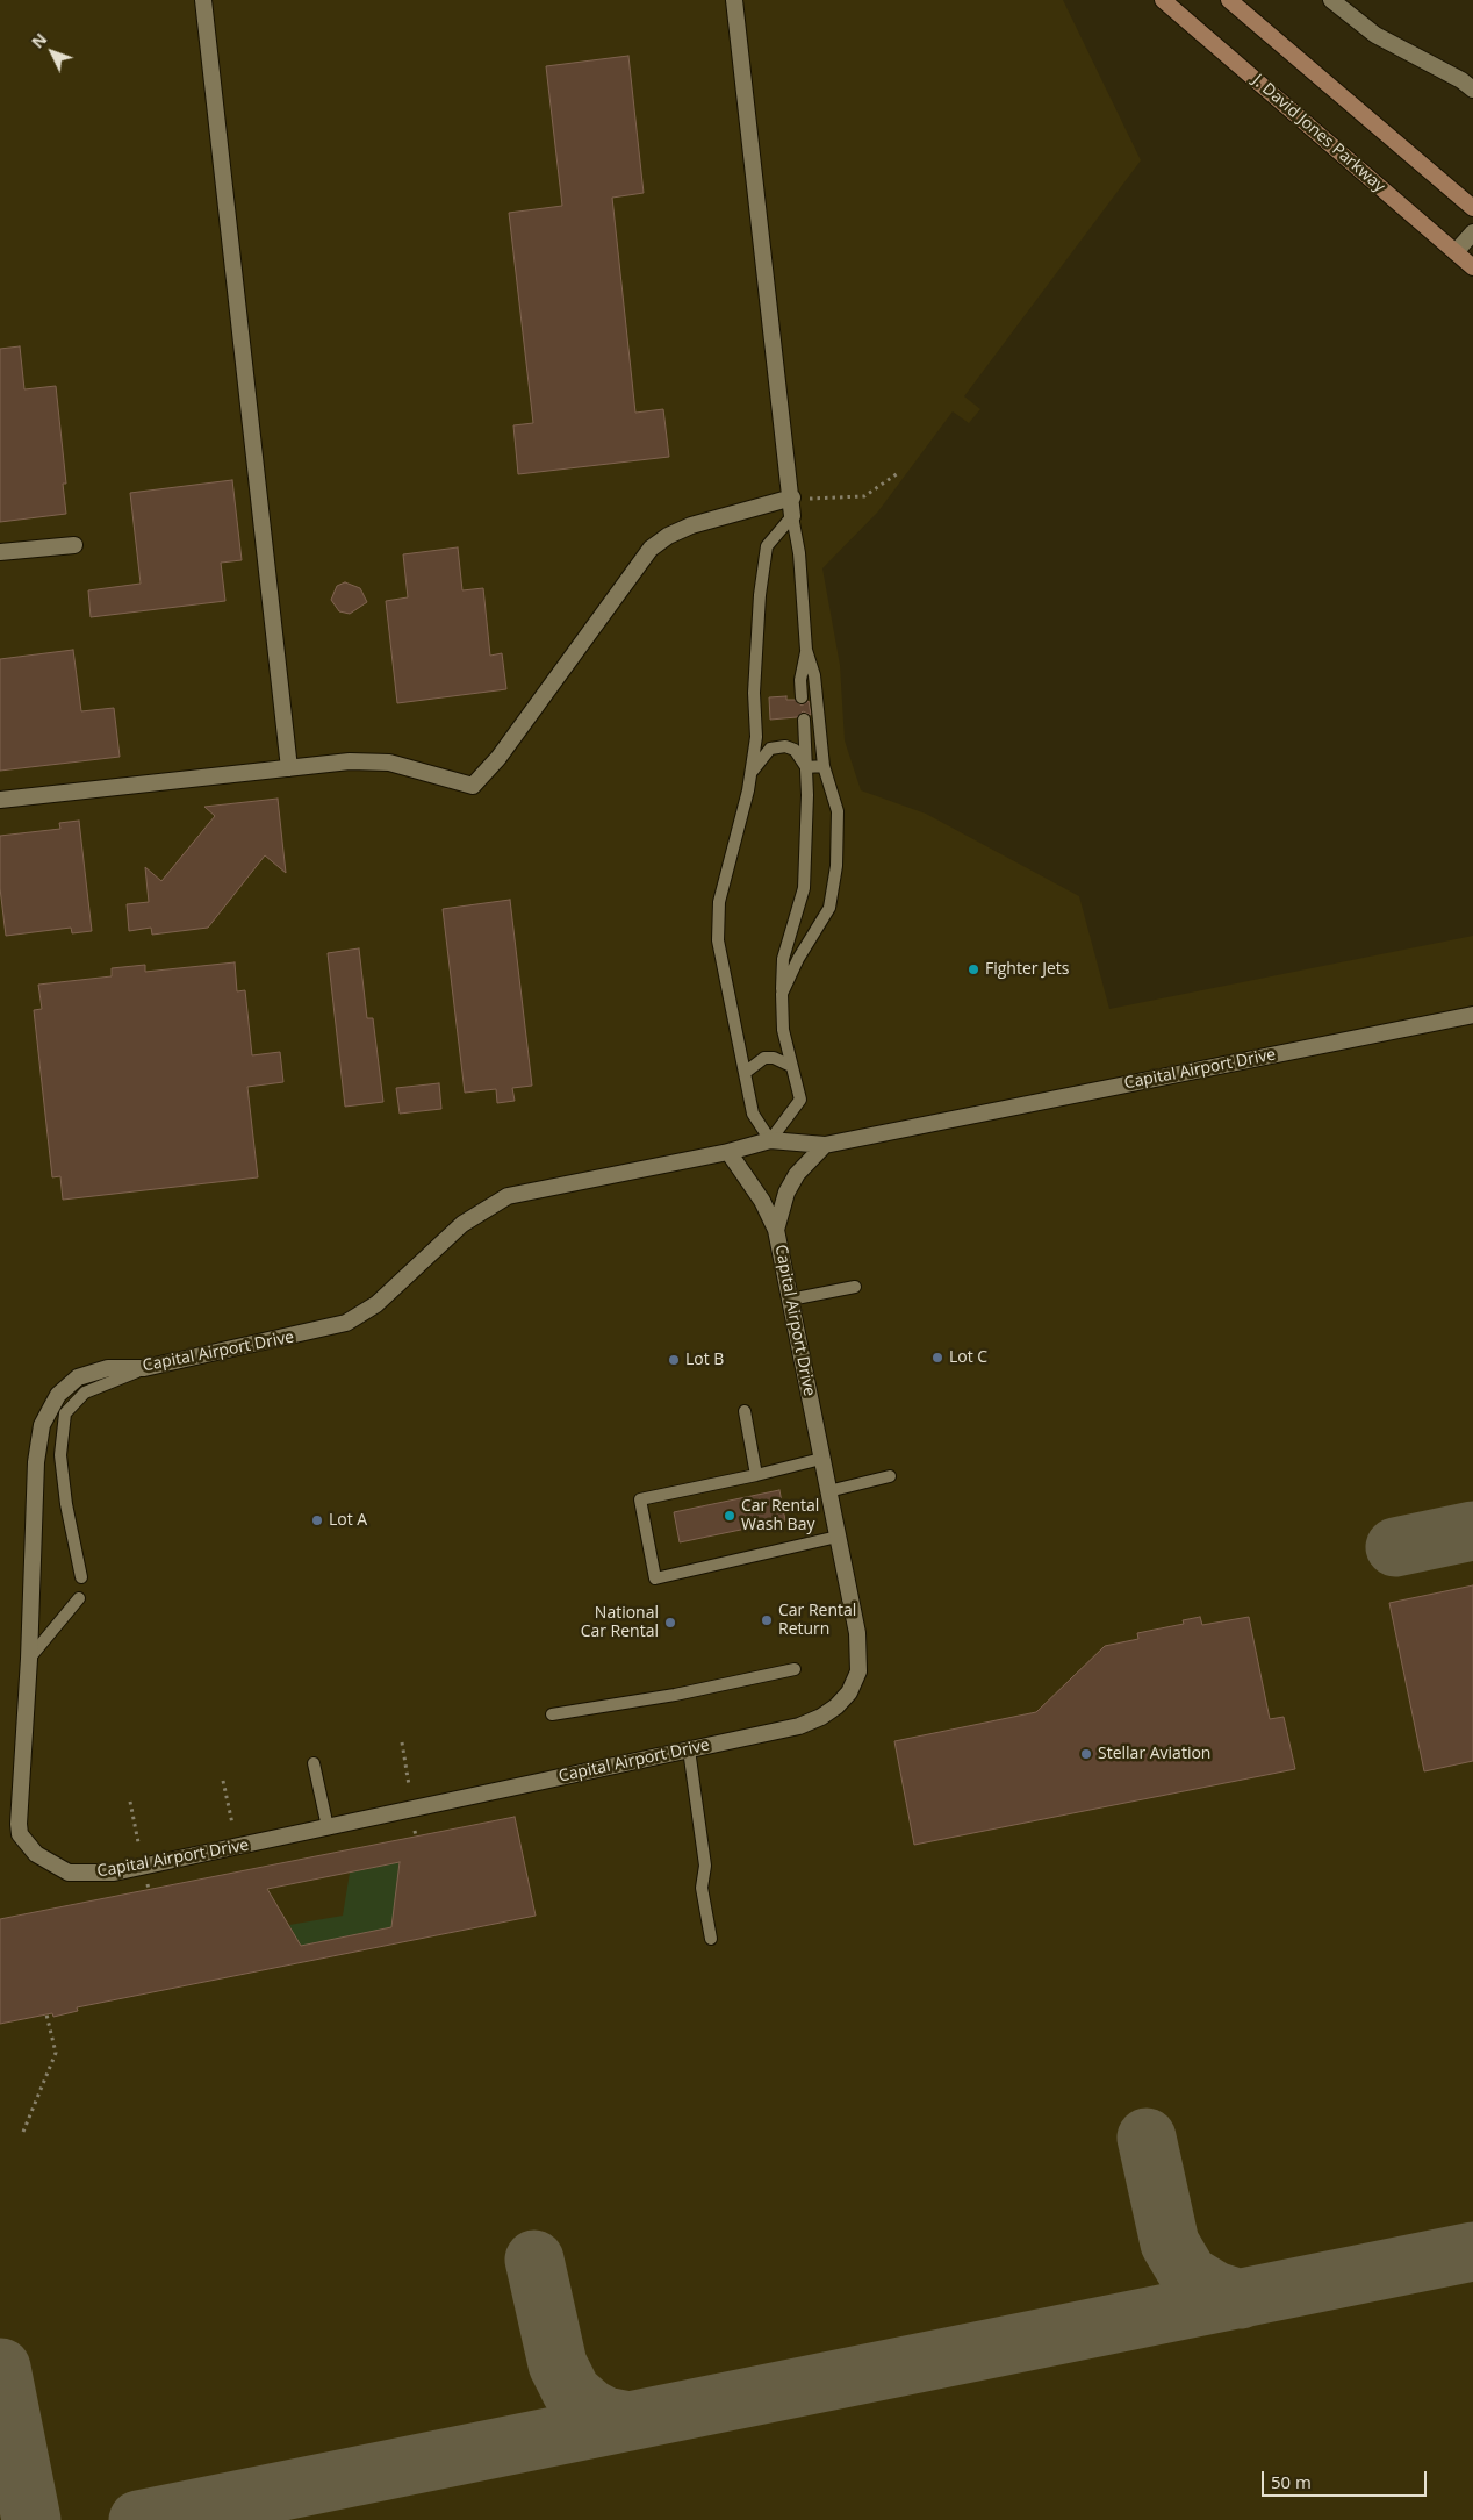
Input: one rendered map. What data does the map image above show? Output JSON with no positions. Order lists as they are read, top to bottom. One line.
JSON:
{"streets":{"main road":["J. David Jones Parkway"],"street":["Capital Airport Drive"]},"places":["Fighter Jets","Lot C","Lot B","Car Rental Wash Bay","Lot A","Car Rental Return","National Car Rental","Stellar Aviation"],"scale_bar":"50 m","north":"top left"}
